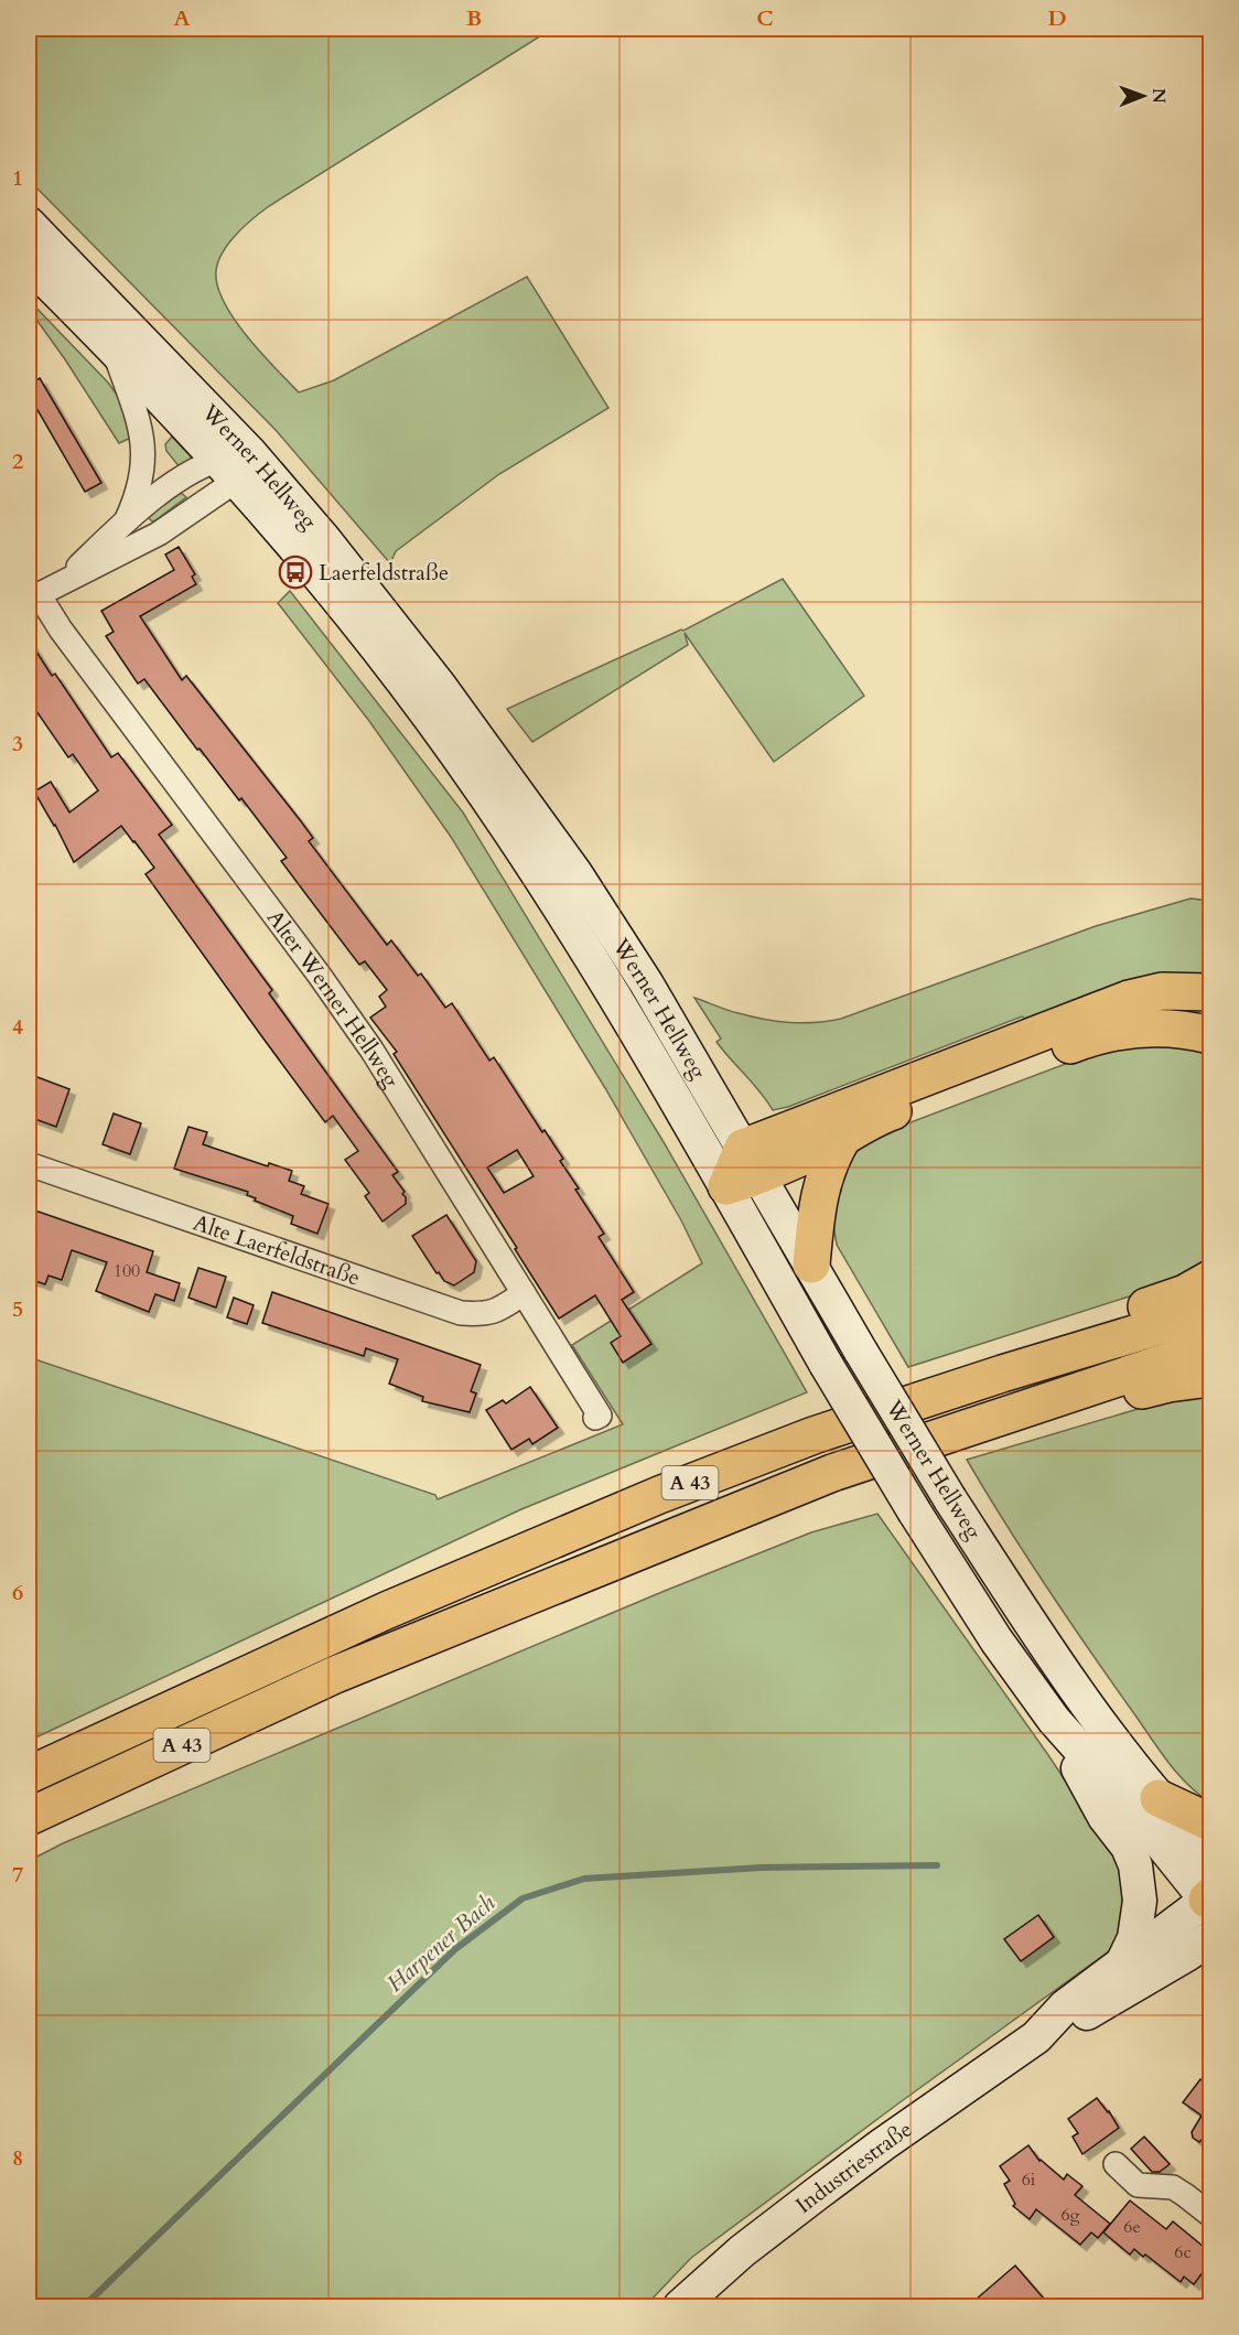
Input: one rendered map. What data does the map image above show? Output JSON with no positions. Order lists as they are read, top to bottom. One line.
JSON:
{"streets":{"highway":["A 43"],"main road":["Werner Hellweg","Industriestraße"],"street":["Alter Werner Hellweg","Alte Laerfeldstraße"]},"crossings":[["Werner Hellweg","Industriestraße"],["Alter Werner Hellweg","Alte Laerfeldstraße"]],"water":["Harpener Bach"],"places":{"bus stop":["Laerfeldstraße"]},"house_numbers":["100","6i","6g","6e","6c"],"north":"right","grid":{"columns":["A","B","C","D"],"rows":["1","2","3","4","5","6","7","8"]}}
